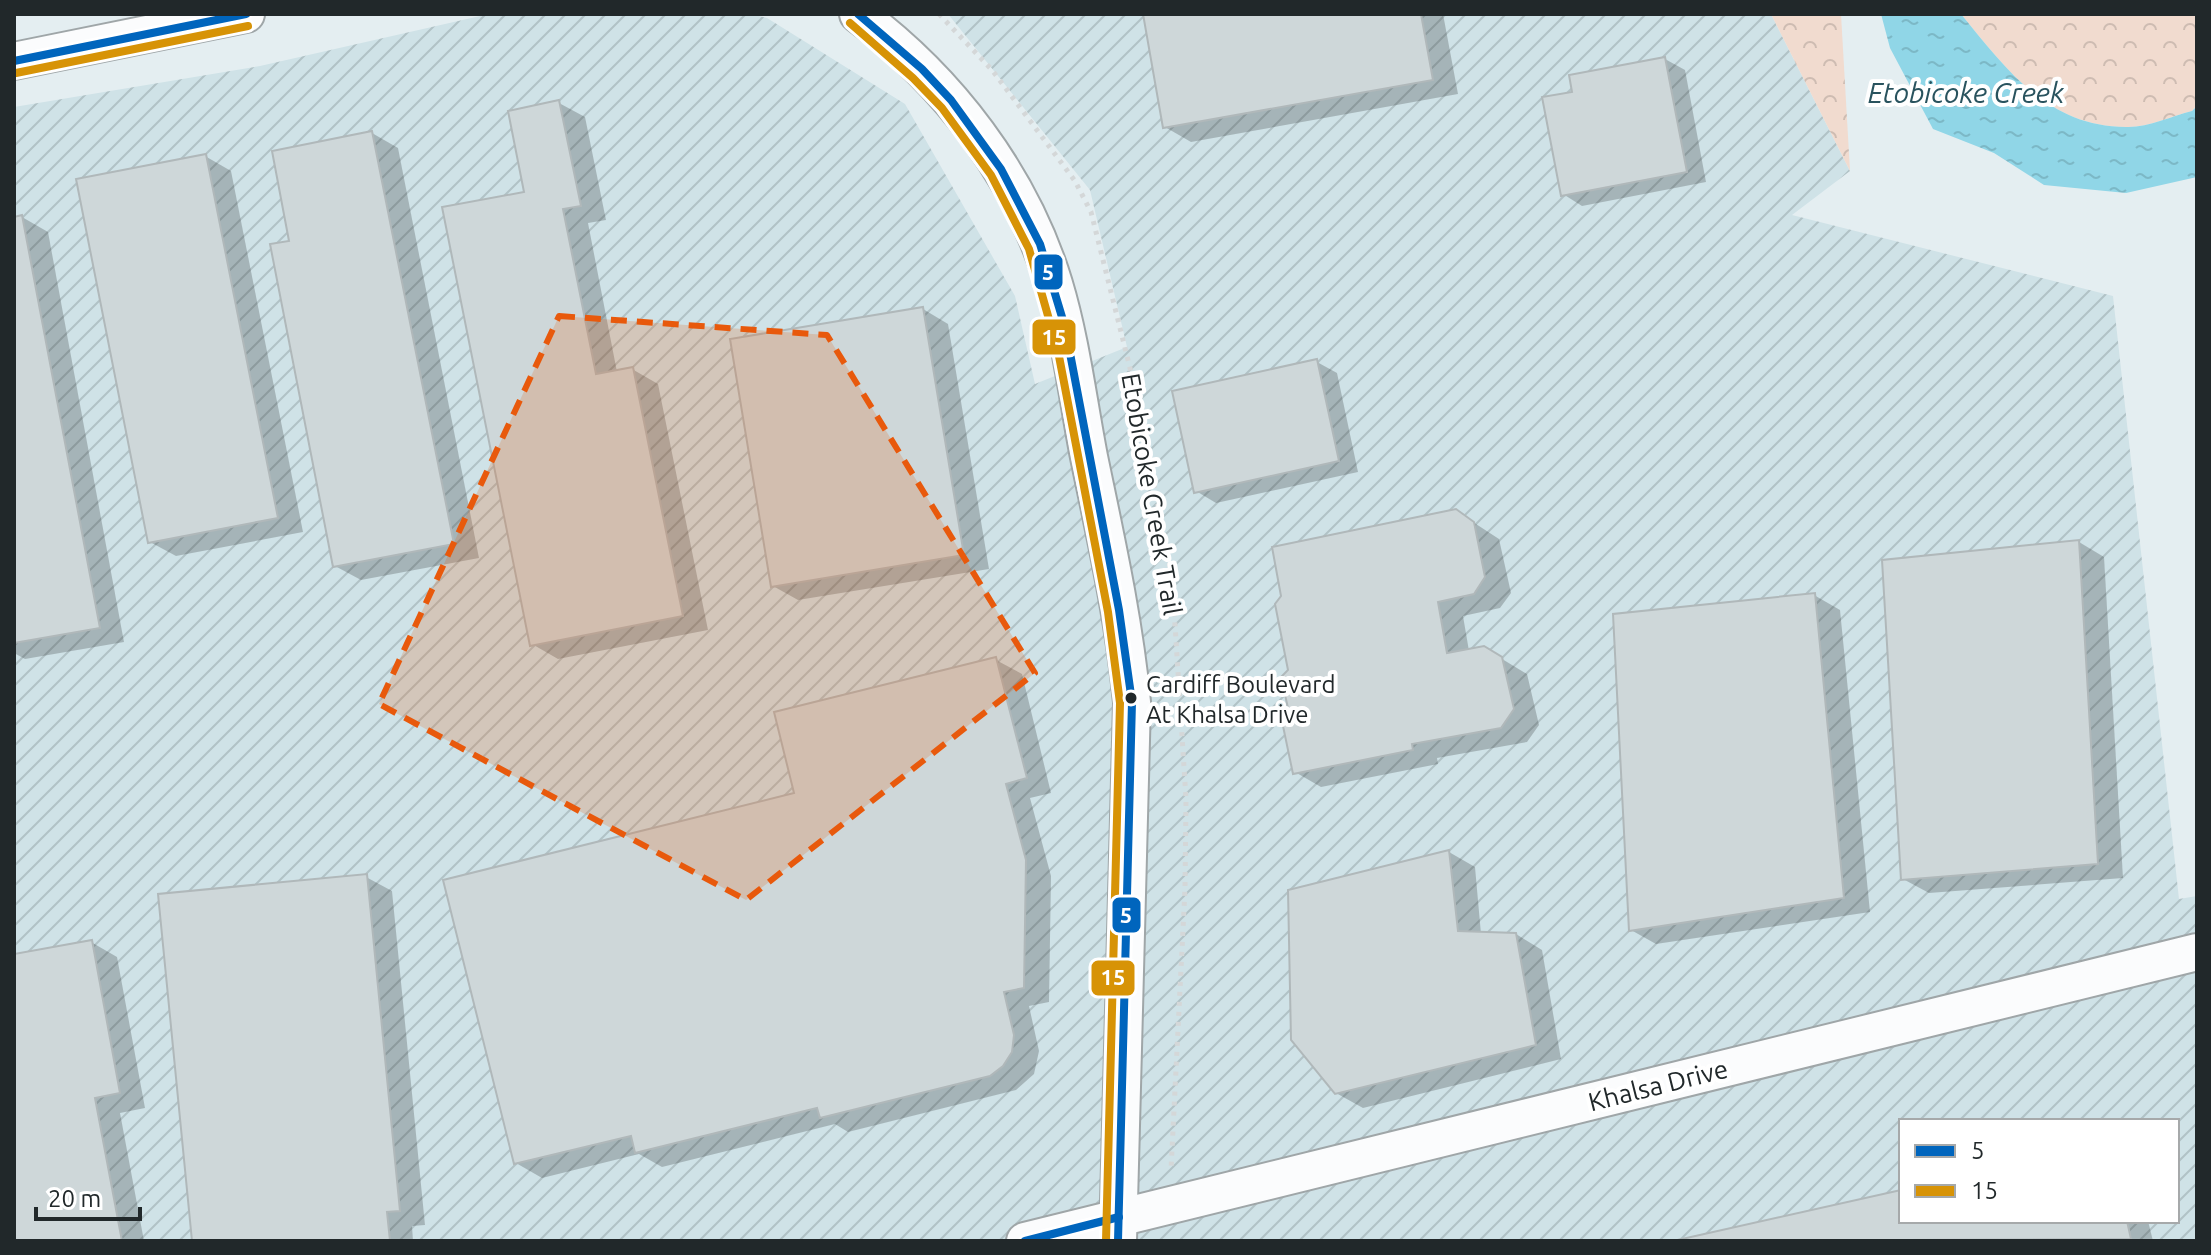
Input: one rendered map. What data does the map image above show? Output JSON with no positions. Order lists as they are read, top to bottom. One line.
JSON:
{"streets":{"street":["Khalsa Drive"],"path":["Etobicoke Creek Trail"]},"water":["Etobicoke Creek"],"places":["Cardiff Boulevard At Khalsa Drive"],"lines":["transit line 5","transit line 15"],"legend":["5","15"],"scale_bar":"20 m"}
